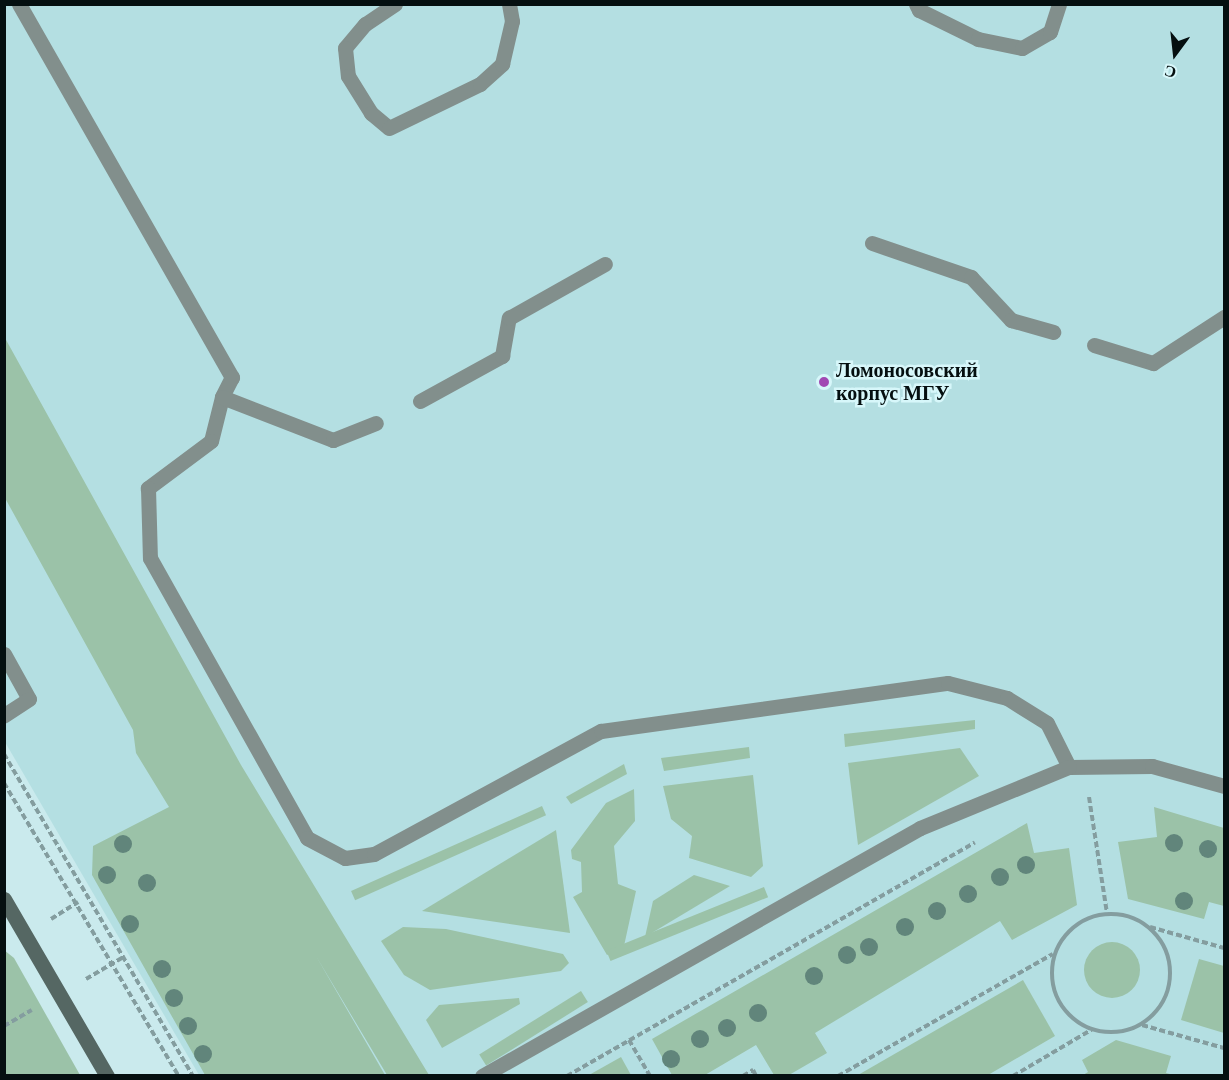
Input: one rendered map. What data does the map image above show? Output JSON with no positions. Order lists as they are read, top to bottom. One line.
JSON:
{"places":["Ломоносовский корпус МГУ"],"north":"bottom"}
